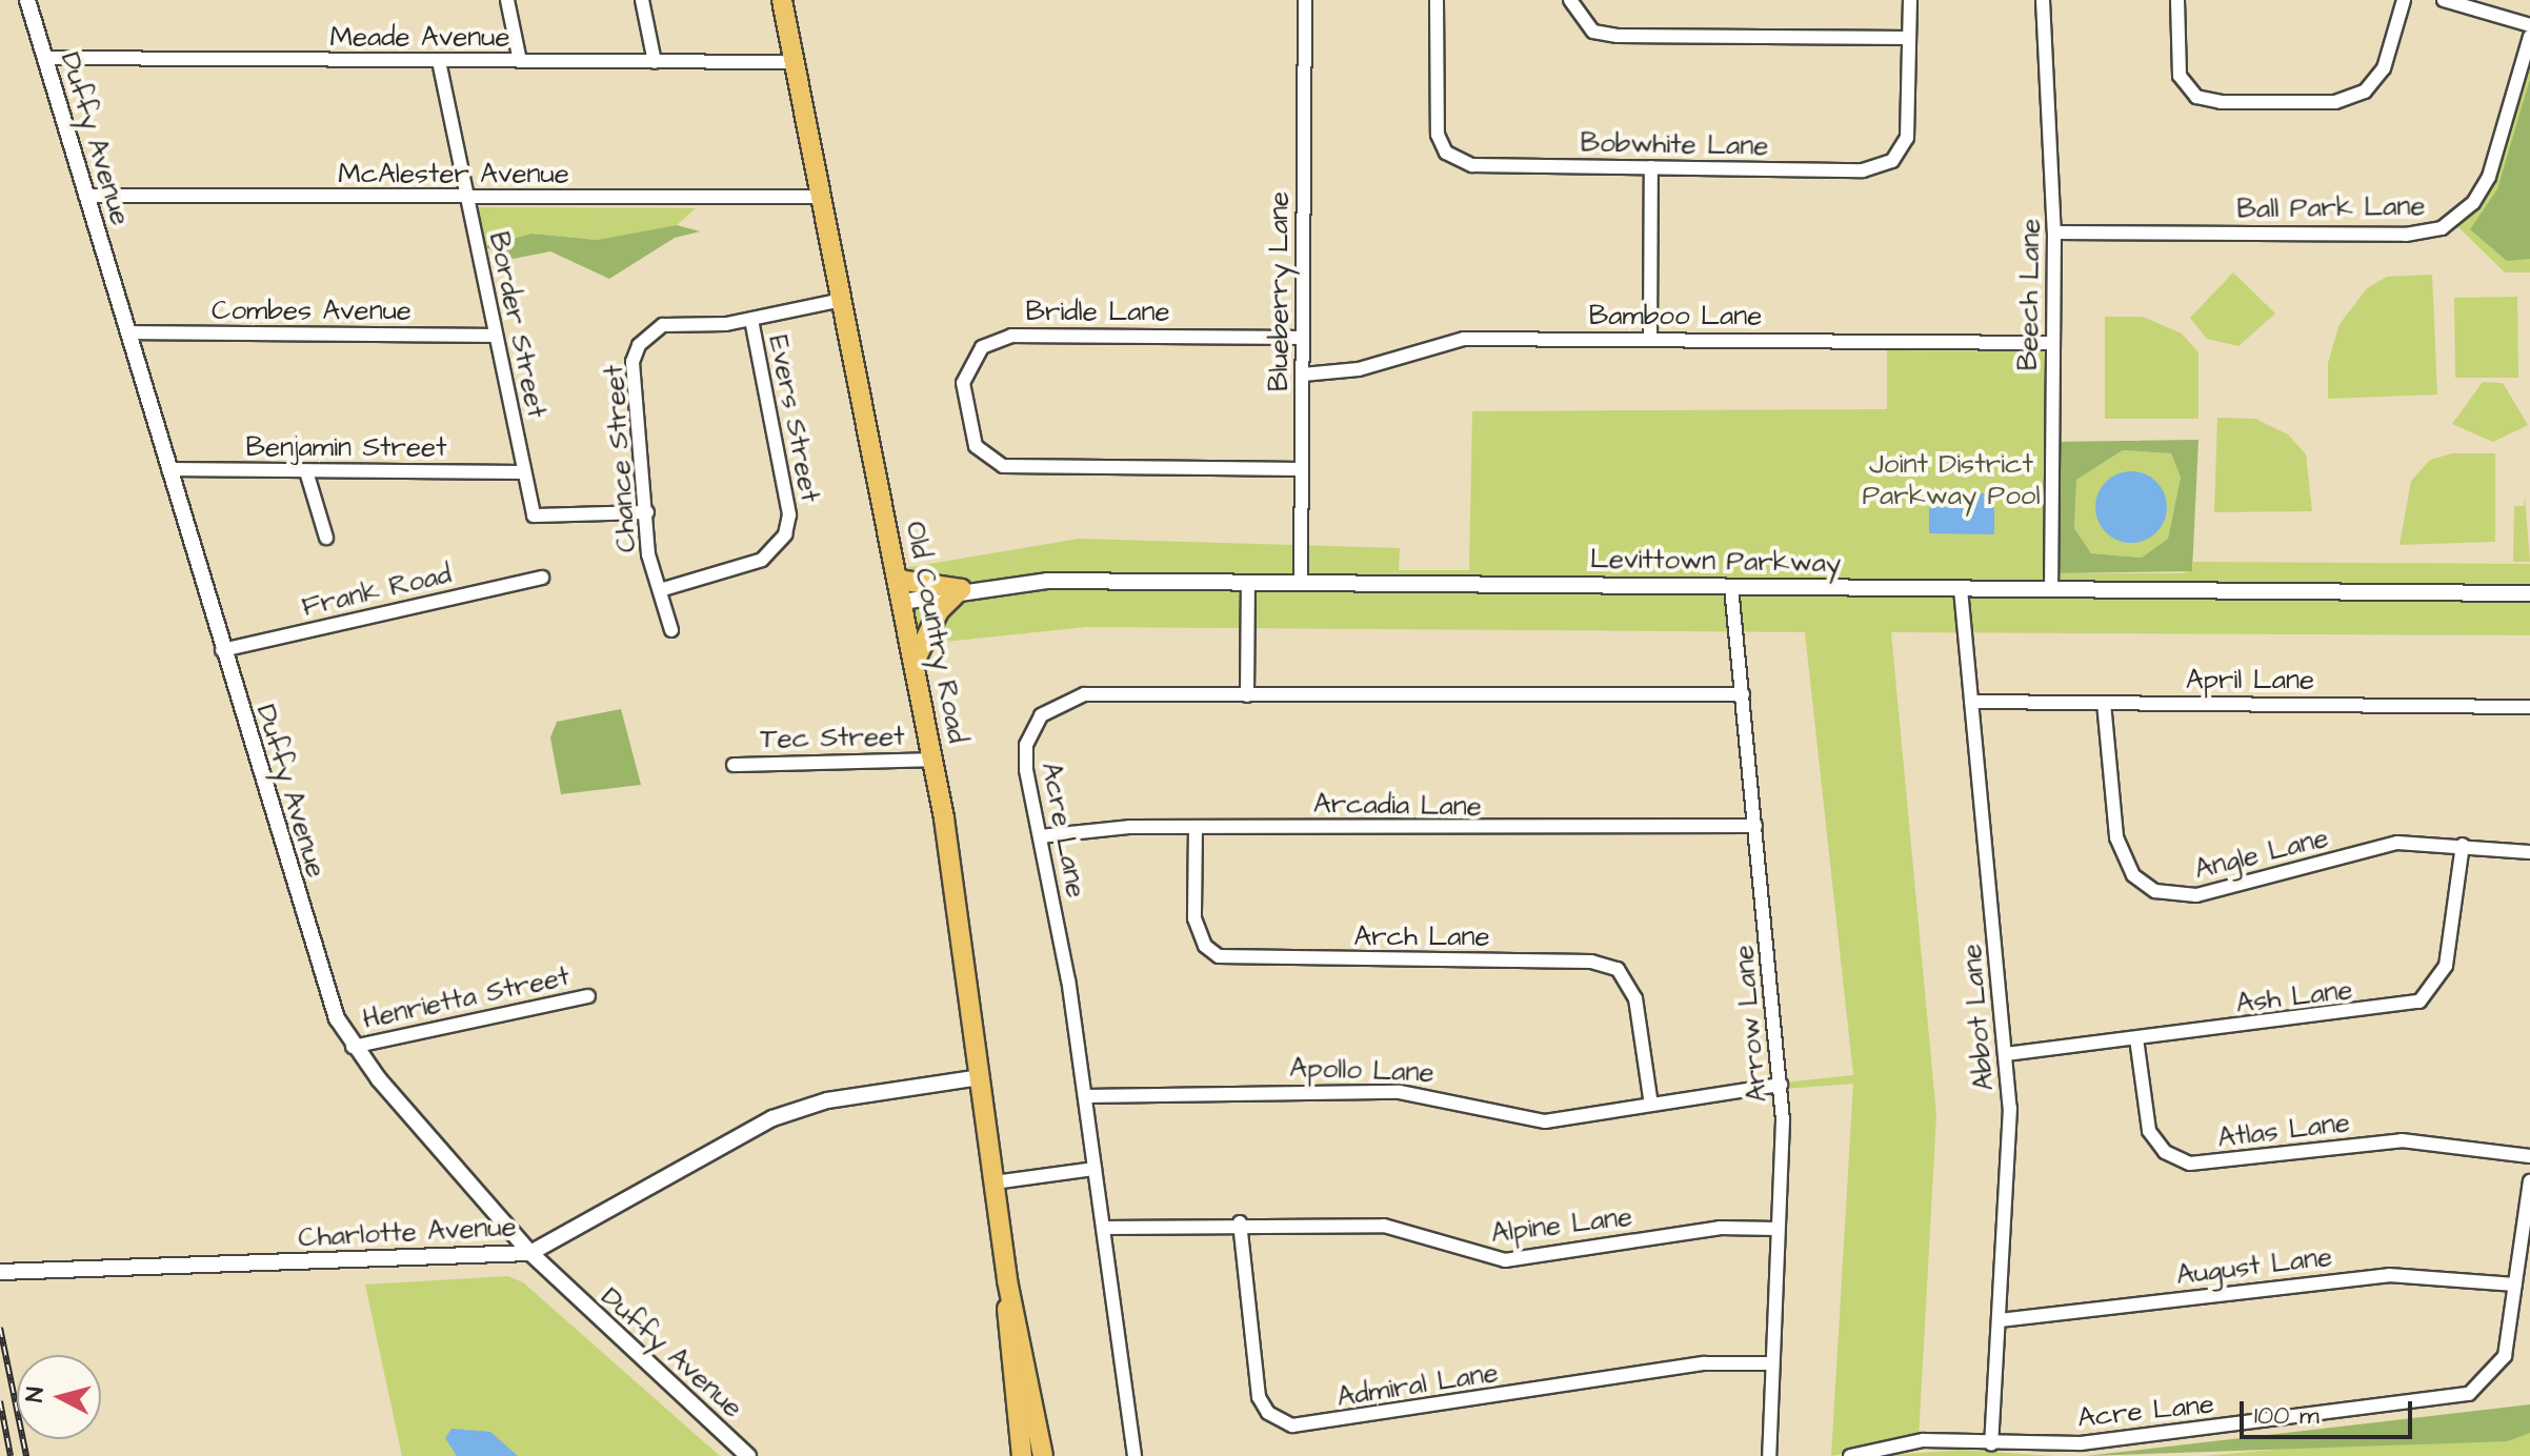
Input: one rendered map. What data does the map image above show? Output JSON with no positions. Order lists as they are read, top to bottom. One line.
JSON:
{"streets":{"main road":["Old Country Road"],"street":["Meade Avenue","Duffy Avenue","Bobwhite Lane","McAlester Avenue","Ball Park Lane","Blueberry Lane","Beech Lane","Combes Avenue","Bridle Lane","Bamboo Lane","Border Street","Evers Street","Benjamin Street","Chance Street","Levittown Parkway","Frank Road","April Lane","Tec Street","Arcadia Lane","Acre Lane","Angle Lane","Arch Lane","Ash Lane","Henrietta Street","Abbot Lane","Arrow Lane","Apollo Lane","Atlas Lane","Alpine Lane","Charlotte Avenue","August Lane","Admiral Lane"]},"crossings":[["Meade Avenue","Duffy Avenue"],["Meade Avenue","Border Street"],["Meade Avenue","Old Country Road"],["Duffy Avenue","McAlester Avenue"],["Duffy Avenue","Combes Avenue"],["Duffy Avenue","Benjamin Street"],["Duffy Avenue","Frank Road"],["Duffy Avenue","Henrietta Street"],["Duffy Avenue","Charlotte Avenue"],["McAlester Avenue","Border Street"],["McAlester Avenue","Old Country Road"],["Ball Park Lane","Beech Lane"],["Blueberry Lane","Bridle Lane"],["Blueberry Lane","Bamboo Lane"],["Blueberry Lane","Levittown Parkway"],["Beech Lane","Bamboo Lane"],["Beech Lane","Levittown Parkway"],["Combes Avenue","Border Street"],["Border Street","Benjamin Street"],["Border Street","Chance Street"],["Evers Street","Chance Street"],["Chance Street","Old Country Road"],["Levittown Parkway","Old Country Road"],["Levittown Parkway","Abbot Lane"],["Levittown Parkway","Arrow Lane"],["Old Country Road","Tec Street"],["Old Country Road","Charlotte Avenue"],["April Lane","Angle Lane"],["April Lane","Abbot Lane"],["Arcadia Lane","Acre Lane"],["Arcadia Lane","Arch Lane"],["Arcadia Lane","Arrow Lane"],["Acre Lane","Abbot Lane"],["Acre Lane","Arrow Lane"],["Acre Lane","Apollo Lane"],["Acre Lane","Alpine Lane"],["Acre Lane","August Lane"],["Angle Lane","Ash Lane"],["Arch Lane","Apollo Lane"],["Ash Lane","Abbot Lane"],["Ash Lane","Atlas Lane"],["Abbot Lane","August Lane"],["Arrow Lane","Apollo Lane"],["Arrow Lane","Alpine Lane"],["Arrow Lane","Admiral Lane"],["Alpine Lane","Admiral Lane"]],"parks":["Joint District Parkway Pool"],"scale_bar":"100 m","north":"left"}
